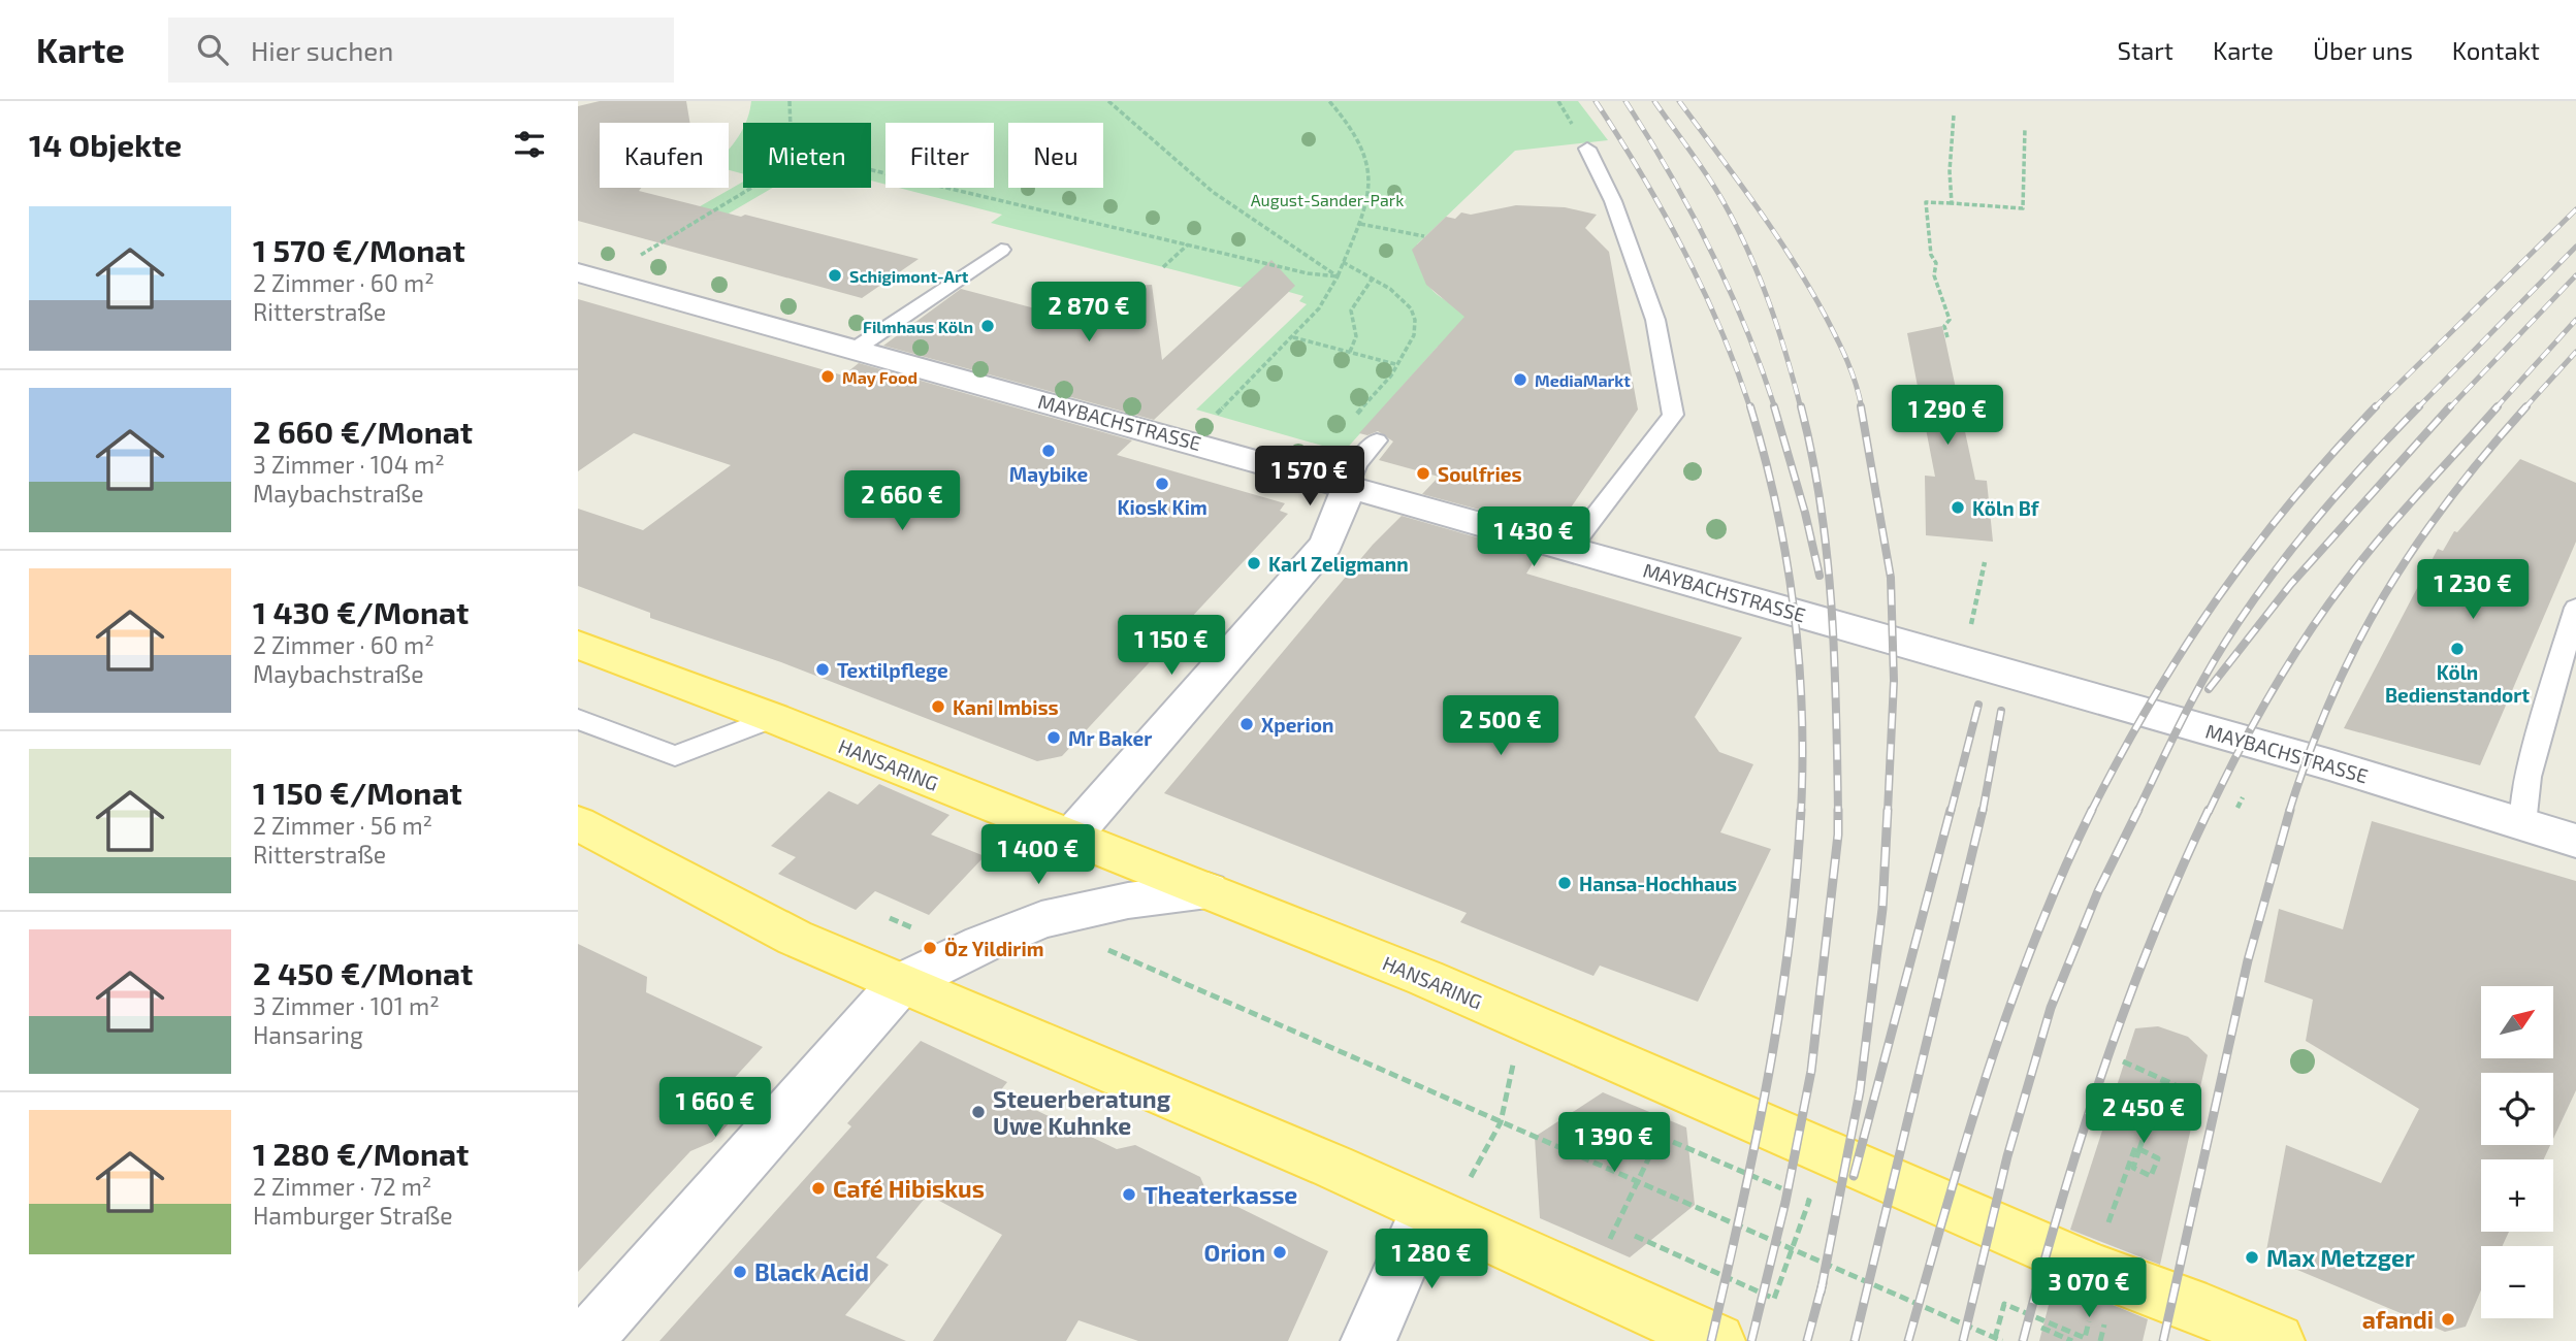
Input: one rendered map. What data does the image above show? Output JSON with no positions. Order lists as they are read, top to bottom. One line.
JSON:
{"streets":{"main road":["HANSARING"],"street":["MAYBACHSTRASSE"]},"parks":["August-Sander-Park"],"places":["Schigimont-Art","Filmhaus Köln","May Food","MediaMarkt","Maybike","Soulfries","Kiosk Kim","Köln Bf","Karl Zeligmann","Köln Bedienstandort","Textilpflege","Kani Imbiss","Xperion","Mr Baker","Hansa-Hochhaus","Öz Yildirim","Steuerberatung Uwe Kuhnke","Café Hibiskus","Theaterkasse","Orion","Max Metzger","Black Acid","afandi"],"north":"top right","page":{"header":"Karte","search":"Hier suchen","nav":["Start","Karte","Über uns","Kontakt"],"heading":"14 Objekte","chip":["Kaufen","Mieten","Filter","Neu"],"list":[{"name":"1 570 €/Monat","note":"2 Zimmer · 60 m² · Ritterstraße"},{"name":"2 660 €/Monat","note":"3 Zimmer · 104 m² · Maybachstraße"},{"name":"1 430 €/Monat","note":"2 Zimmer · 60 m² · Maybachstraße"},{"name":"1 150 €/Monat","note":"2 Zimmer · 56 m² · Ritterstraße"},{"name":"2 450 €/Monat","note":"3 Zimmer · 101 m² · Hansaring"},{"name":"1 280 €/Monat","note":"2 Zimmer · 72 m² · Hamburger Straße"}],"price":["2 870 €","1 290 €","1 570 €","2 660 €","1 430 €","1 230 €","1 150 €","2 500 €","1 400 €","1 660 €","2 450 €","1 390 €","1 280 €","3 070 €"],"map_buttons":["+","−"]}}
